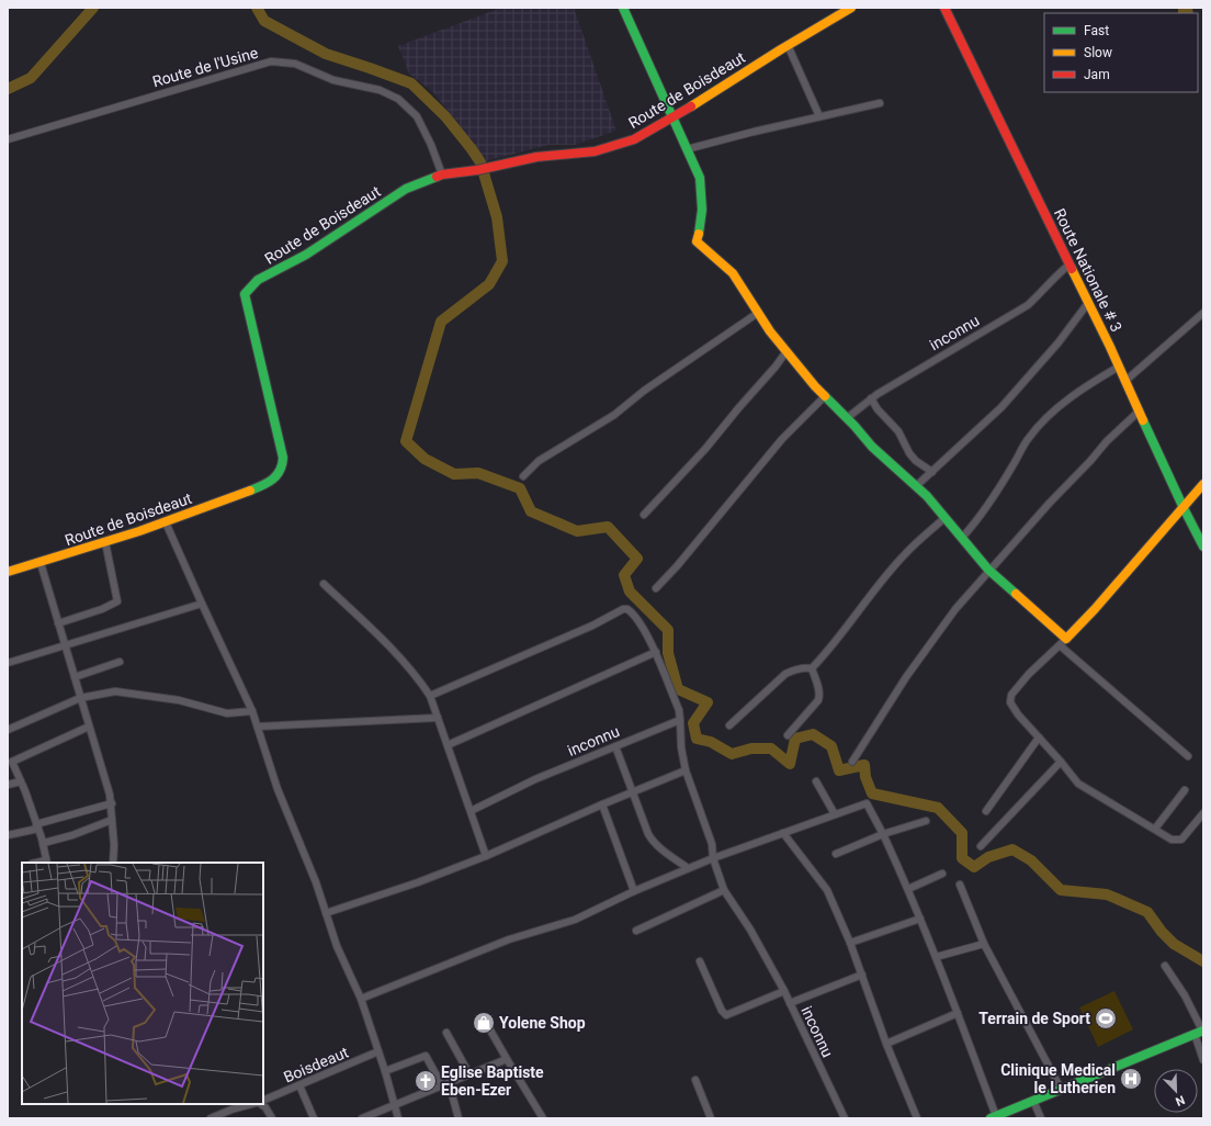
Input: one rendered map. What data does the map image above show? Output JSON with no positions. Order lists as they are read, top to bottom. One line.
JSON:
{"streets":{"street":["Route de l'Usine","Route de Boisdeaut","Route Nationale # 3","inconnu","Boisdeaut"]},"crossings":[["Route de l'Usine","Route de Boisdeaut"],["Route Nationale # 3","inconnu"]],"places":{"sports":["Terrain de Sport"],"shop":["Yolene Shop"],"hospital":["Clinique Medical le Lutherien"],"church":["Eglise Baptiste Eben-Ezer"]},"legend":["Fast","Slow","Jam"],"north":"bottom right"}
